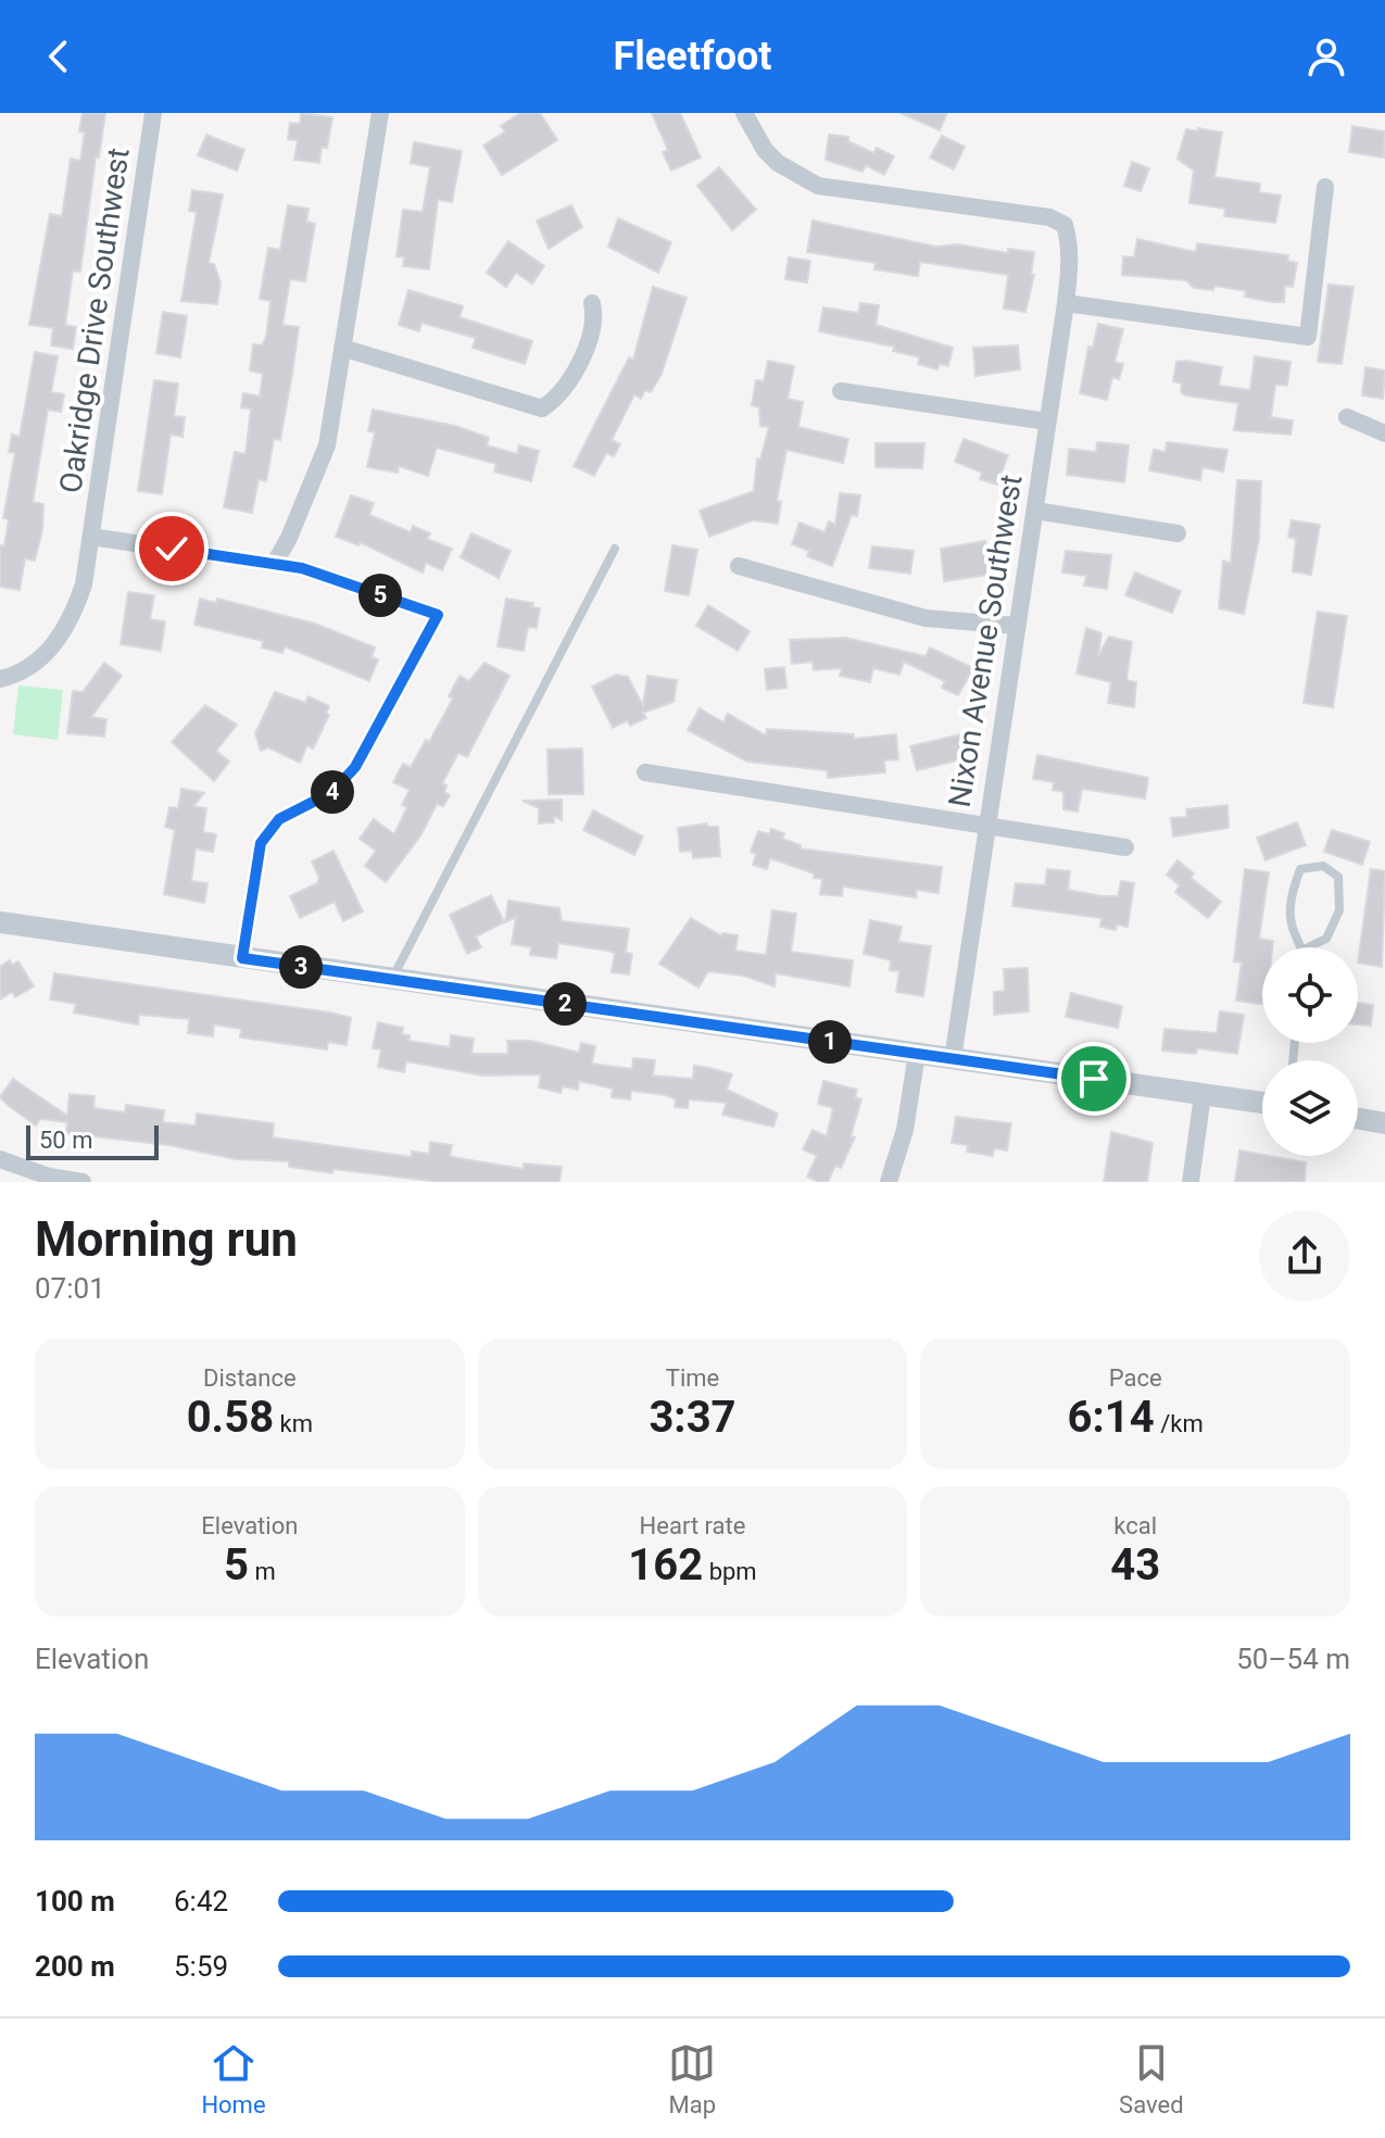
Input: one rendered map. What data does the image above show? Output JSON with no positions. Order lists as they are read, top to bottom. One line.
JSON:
{"streets":{"street":["Oakridge Drive Southwest","Nixon Avenue Southwest"]},"scale_bar":"50 m","page":{"header":"Fleetfoot","pins":["5","4","3","2","1"],"scale":"50 m","heading":["Morning run","07:01"],"stats":[["Distance","0.58 km"],["Time","3:37"],["Pace","6:14 /km"],["Elevation","5 m"],["Heart rate","162 bpm"],["kcal","43"]],"chart":["Elevation","50–54 m"],"list":[{"name":"100 m","note":"6:42"},{"name":"200 m","note":"5:59"}],"tabs":["Home","Map","Saved"]}}
